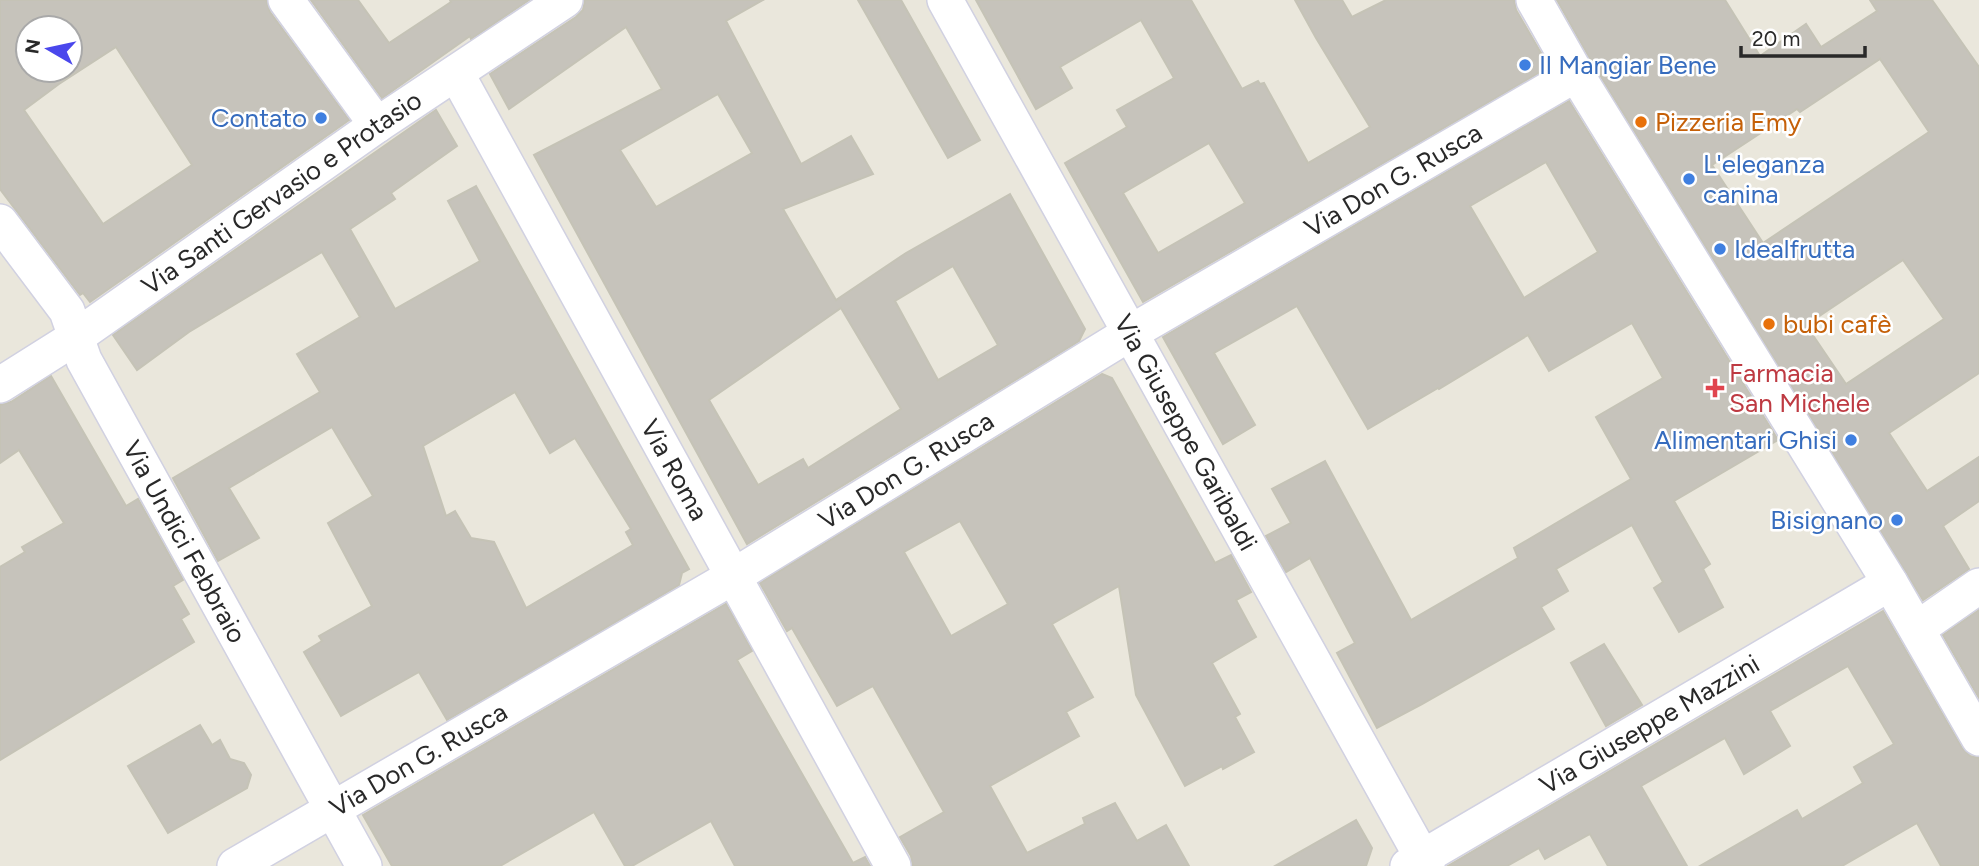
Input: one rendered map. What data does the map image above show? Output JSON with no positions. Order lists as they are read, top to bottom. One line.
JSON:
{"streets":{"street":["Via Don G. Rusca","Via Santi Gervasio e Protasio","Via Giuseppe Garibaldi","Via Roma","Via Undici Febbraio","Via Giuseppe Mazzini"]},"crossings":[["Via Don G. Rusca","Via Giuseppe Garibaldi"],["Via Don G. Rusca","Via Roma"],["Via Don G. Rusca","Via Undici Febbraio"],["Via Santi Gervasio e Protasio","Via Roma"],["Via Santi Gervasio e Protasio","Via Undici Febbraio"],["Via Giuseppe Garibaldi","Via Giuseppe Mazzini"]],"places":{"other":["Il Mangiar Bene","Contato","Pizzeria Emy","L'eleganza canina","Idealfrutta","bubi cafè","Alimentari Ghisi","Bisignano"],"health":["Farmacia San Michele"]},"scale_bar":"20 m","north":"left"}
